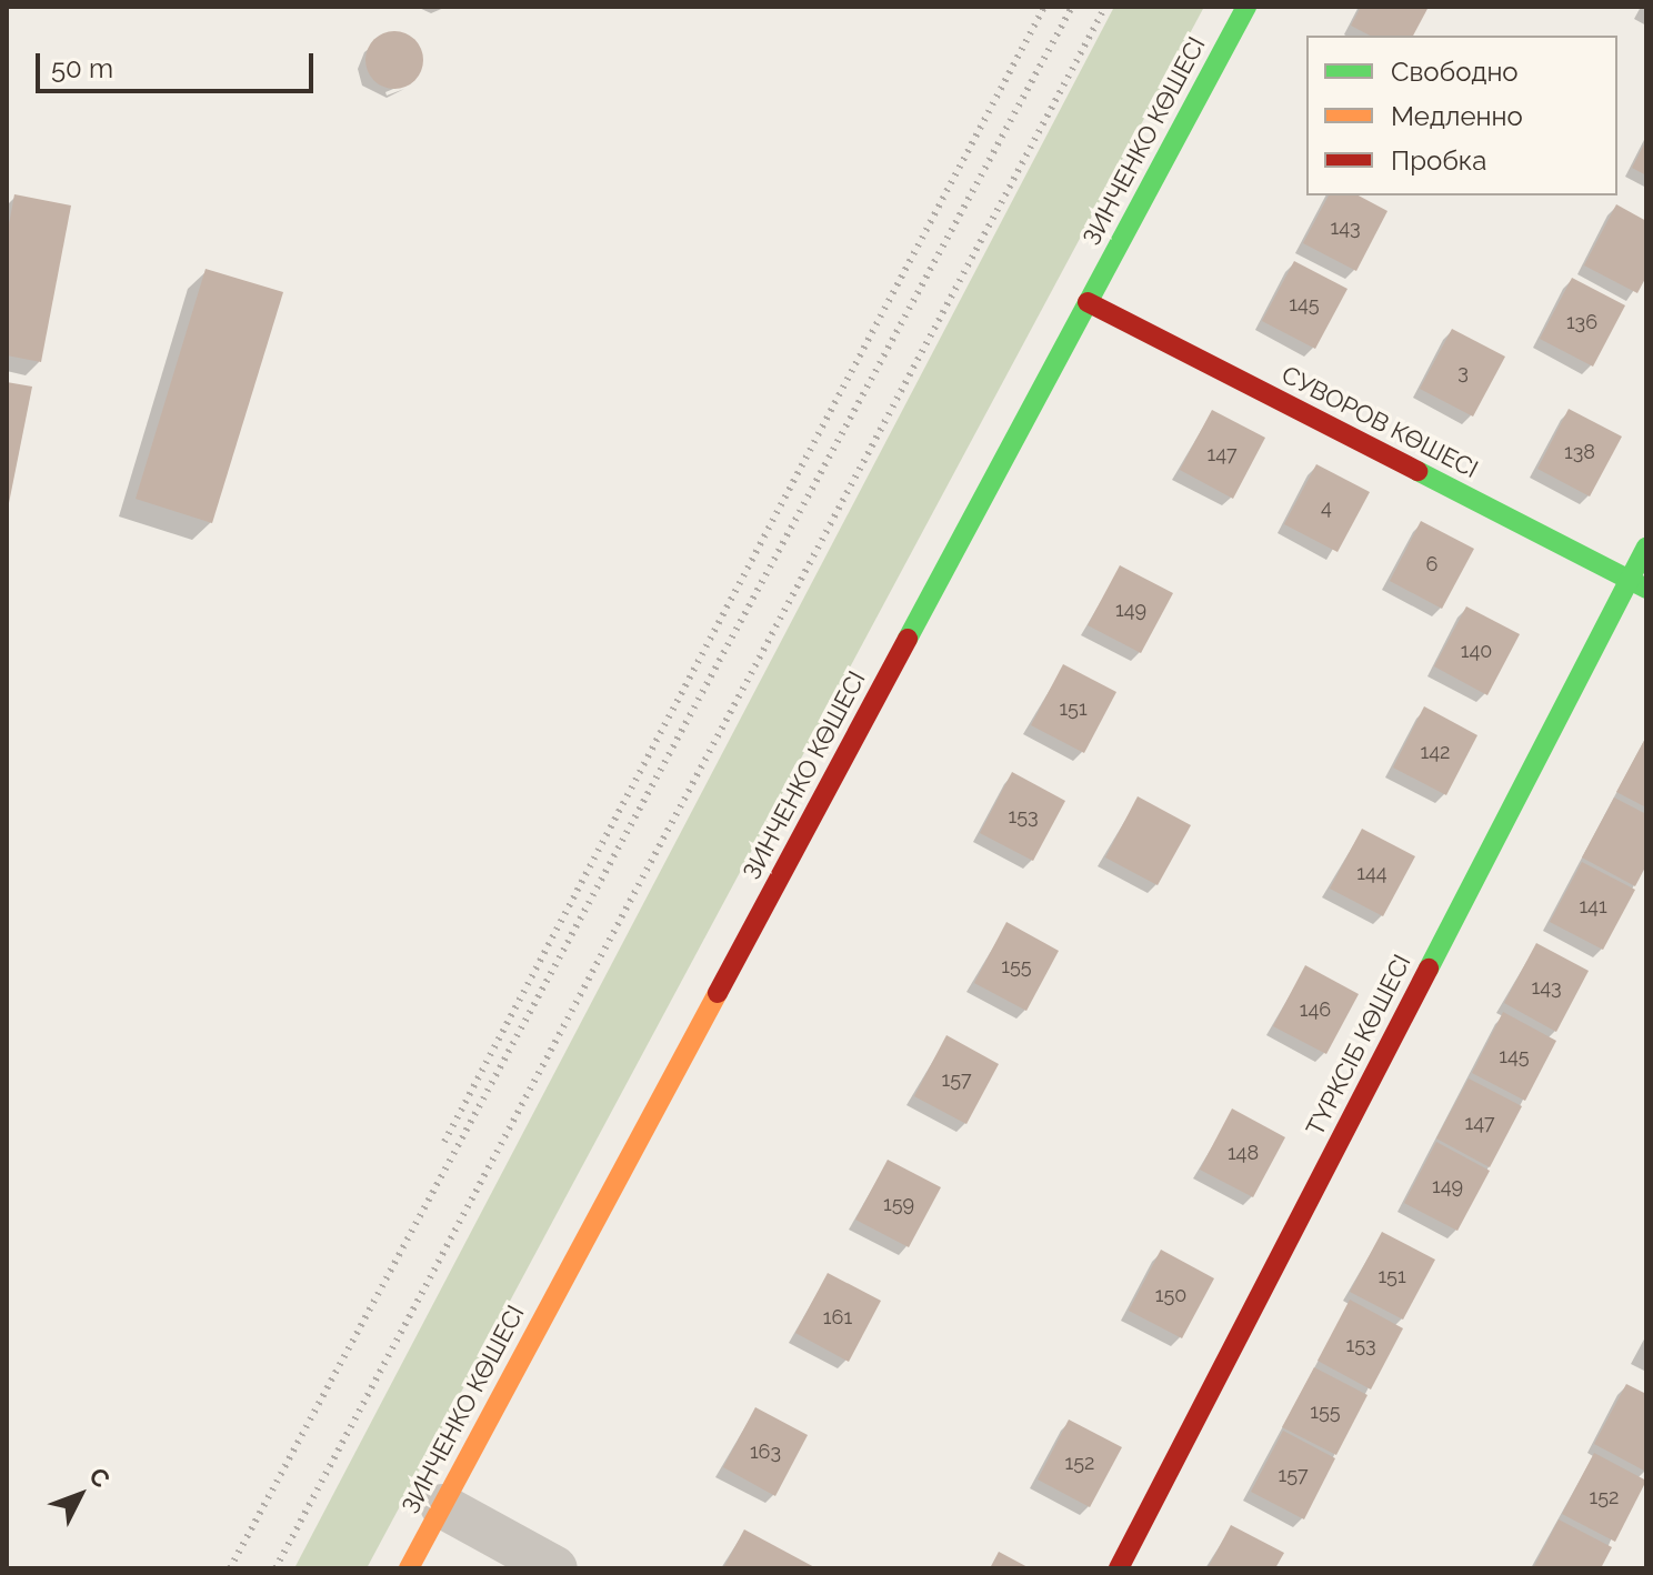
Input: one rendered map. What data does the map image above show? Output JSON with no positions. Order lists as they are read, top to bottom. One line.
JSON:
{"streets":{"main road":["ЗИНЧЕНКО КӨШЕСІ","СУВОРОВ КӨШЕСІ","ТҮРКСІБ КӨШЕСІ"]},"crossings":[["ЗИНЧЕНКО КӨШЕСІ","СУВОРОВ КӨШЕСІ"],["СУВОРОВ КӨШЕСІ","ТҮРКСІБ КӨШЕСІ"]],"house_numbers":["143","145","136","3","138","147","4","6","149","140","151","142","153","144","141","155","143","146","145","157","147","148","149","159","151","150","161","153","155","163","152","157","152"],"legend":["Свободно","Медленно","Пробка"],"scale_bar":"50 m","north":"top right"}
